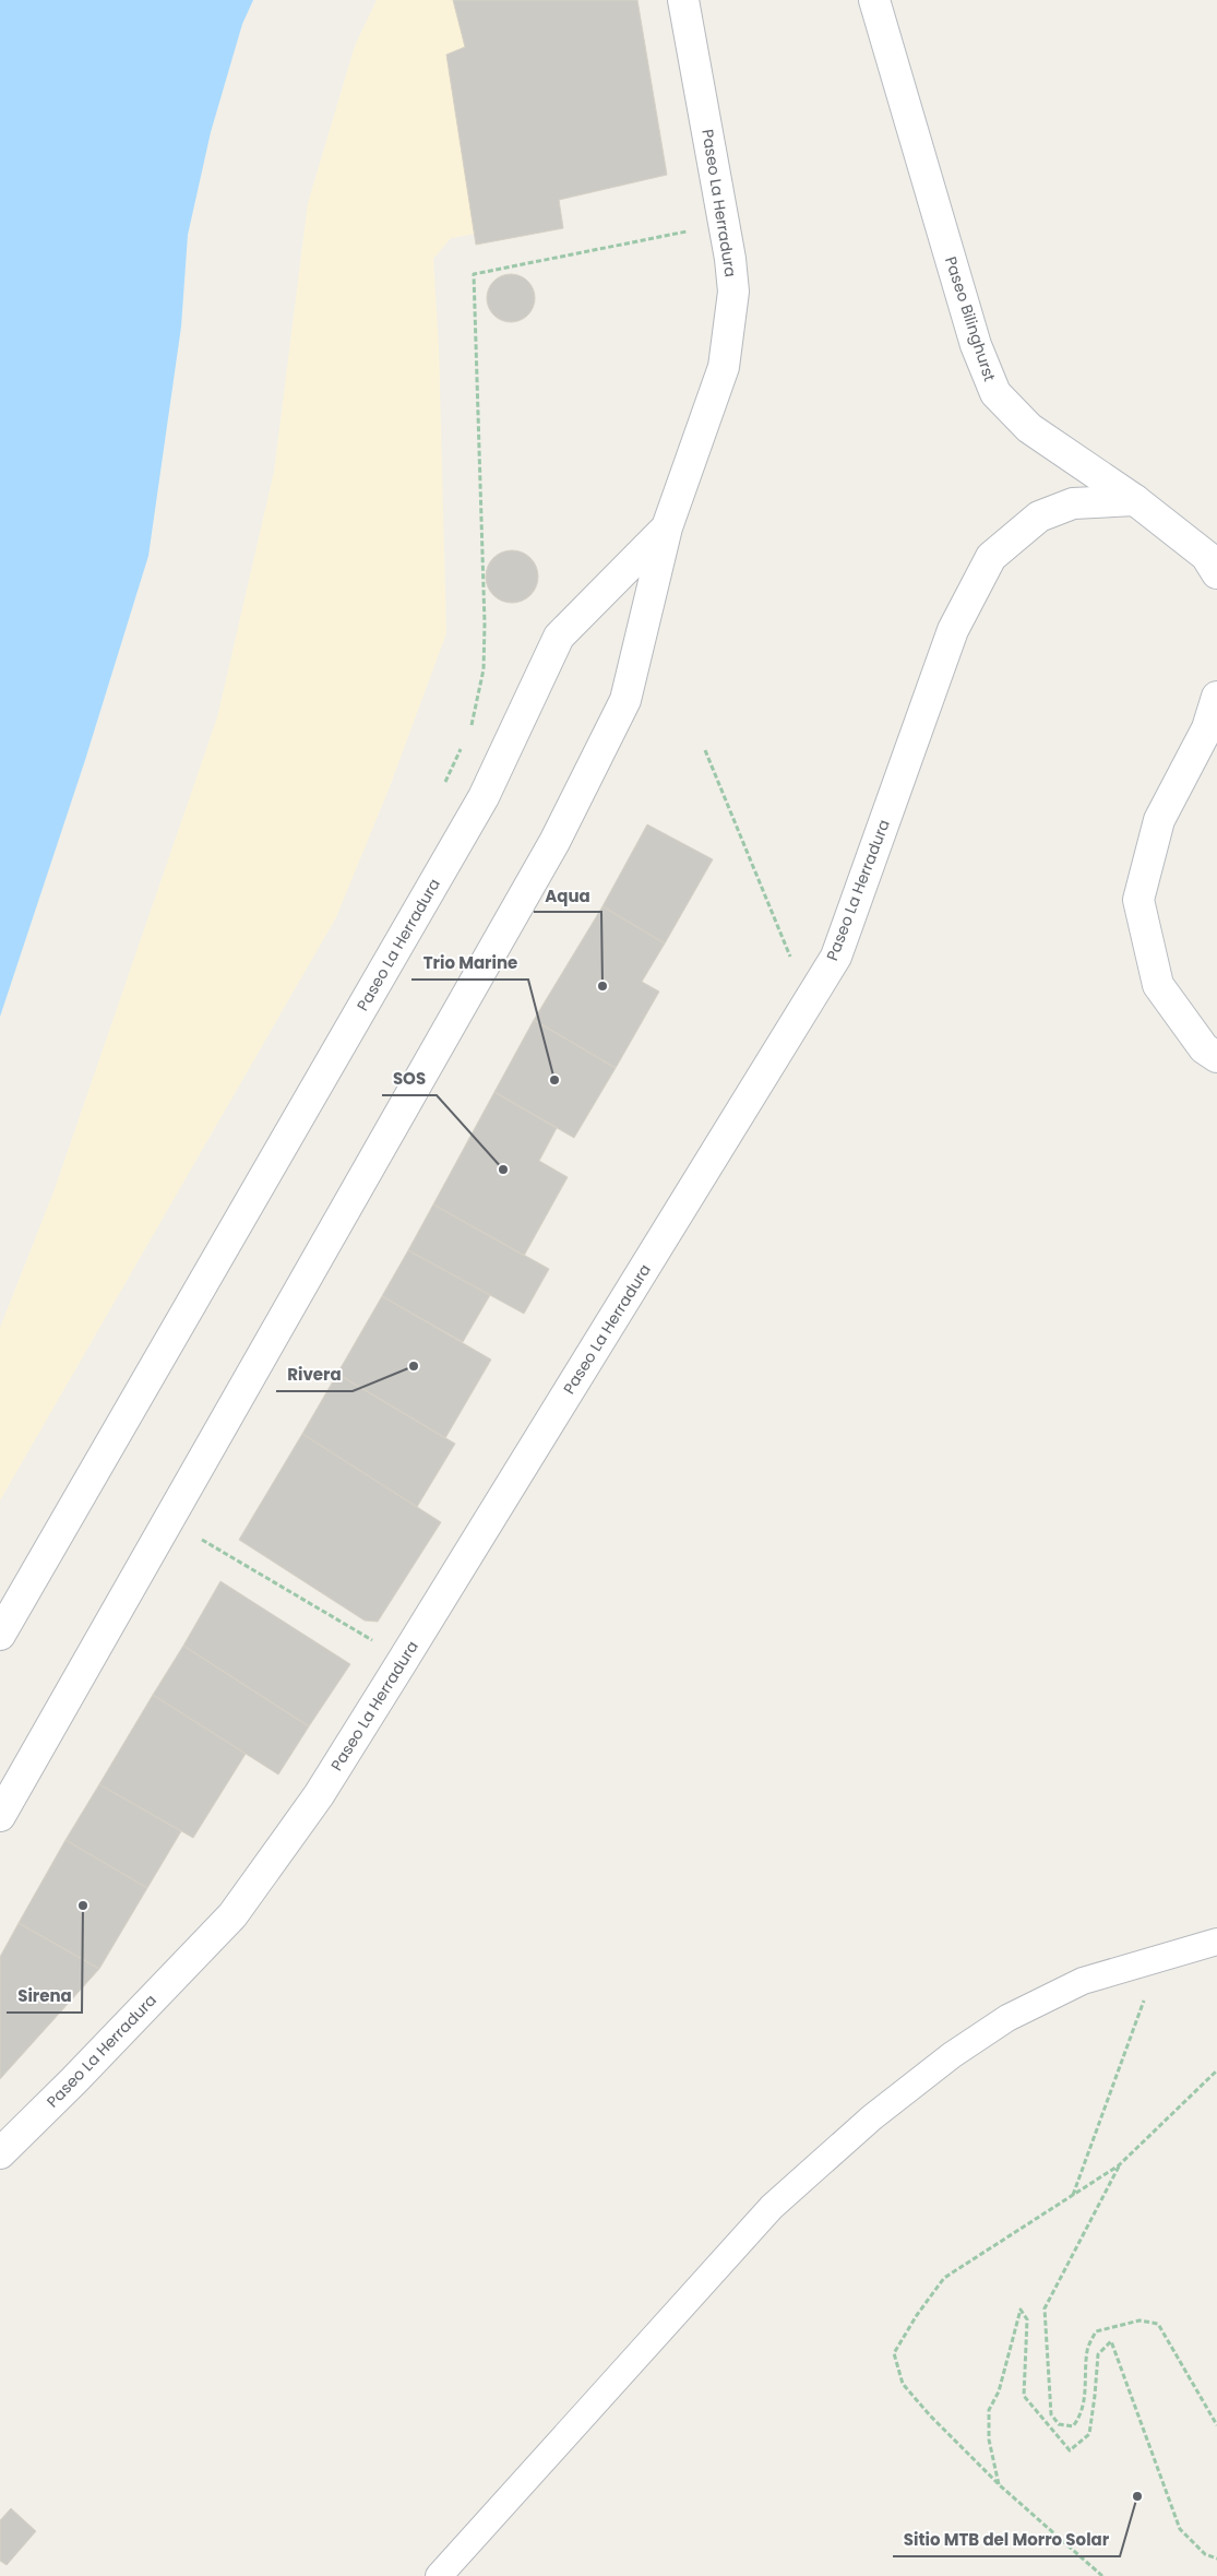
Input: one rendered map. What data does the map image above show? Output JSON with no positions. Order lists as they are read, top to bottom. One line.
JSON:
{"streets":{"street":["Paseo La Herradura","Paseo Bilinghurst"]},"crossings":[["Paseo La Herradura","Paseo Bilinghurst"]],"places":["Aqua","Trio Marine","SOS","Rivera","Sirena","Sitio MTB del Morro Solar"]}
